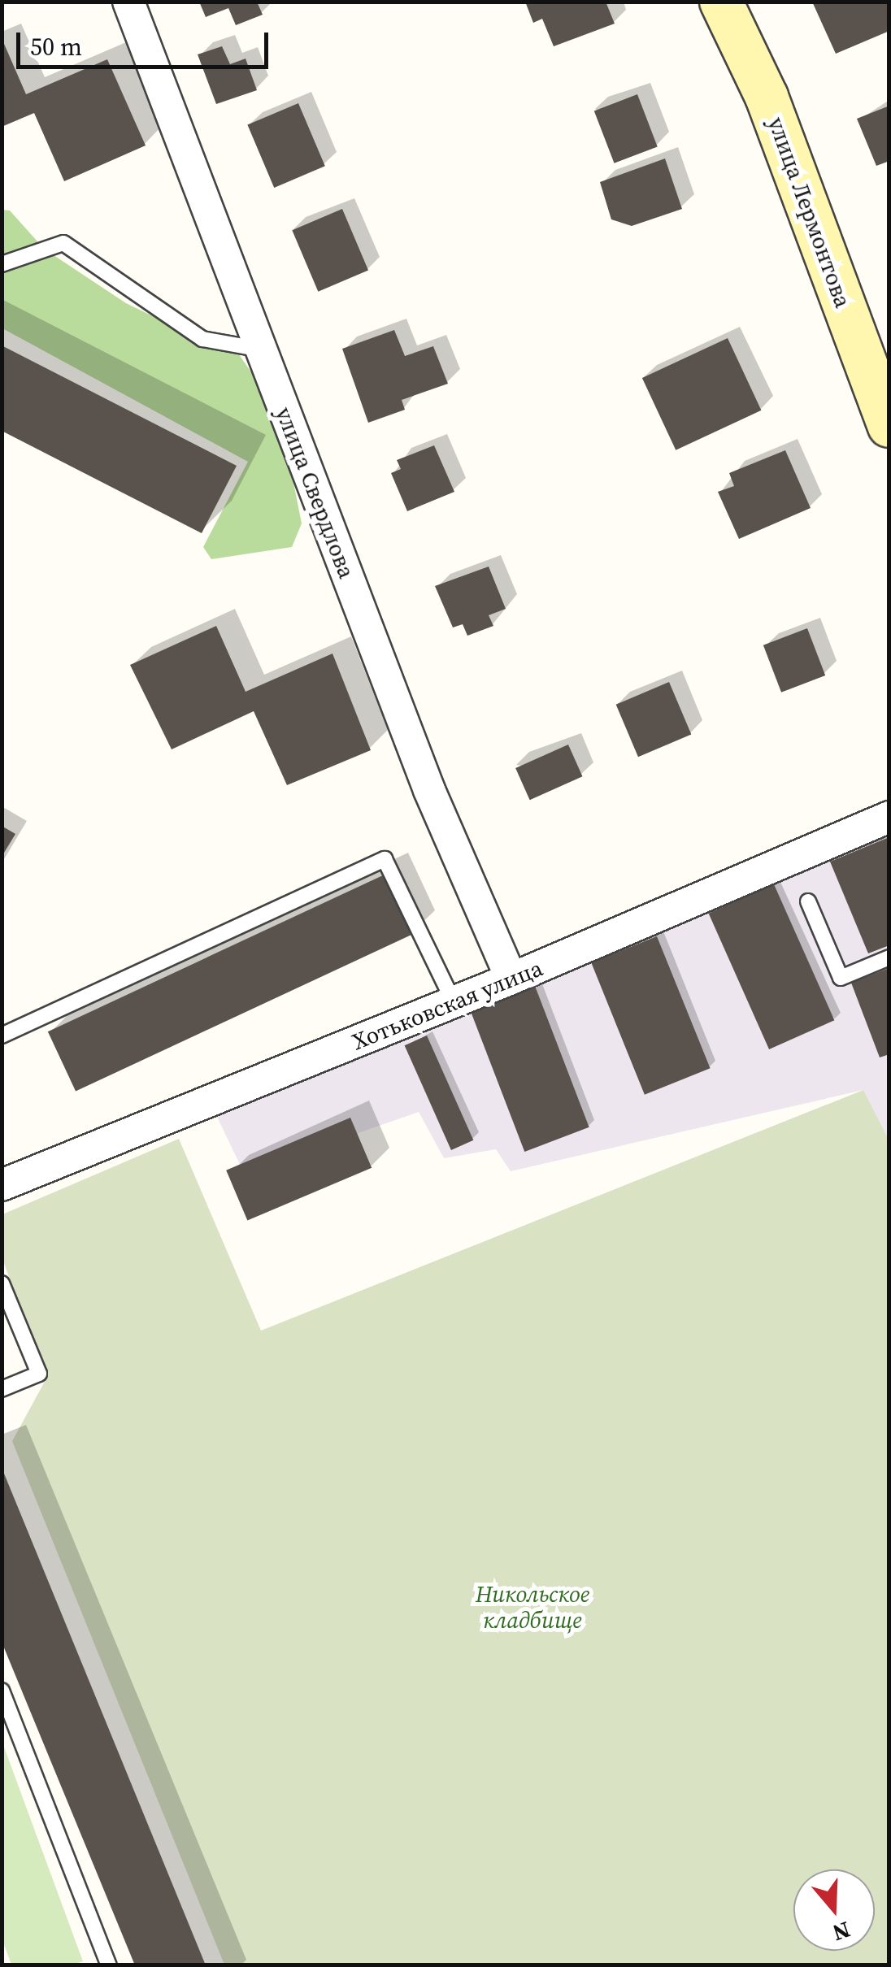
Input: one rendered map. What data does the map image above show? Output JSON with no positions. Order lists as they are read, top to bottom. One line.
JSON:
{"streets":{"street":["улица Лермонтова","улица Свердлова","Хотьковская улица"]},"crossings":[["улица Свердлова","Хотьковская улица"]],"parks":["Никольское кладбище"],"scale_bar":"50 m","north":"bottom"}
